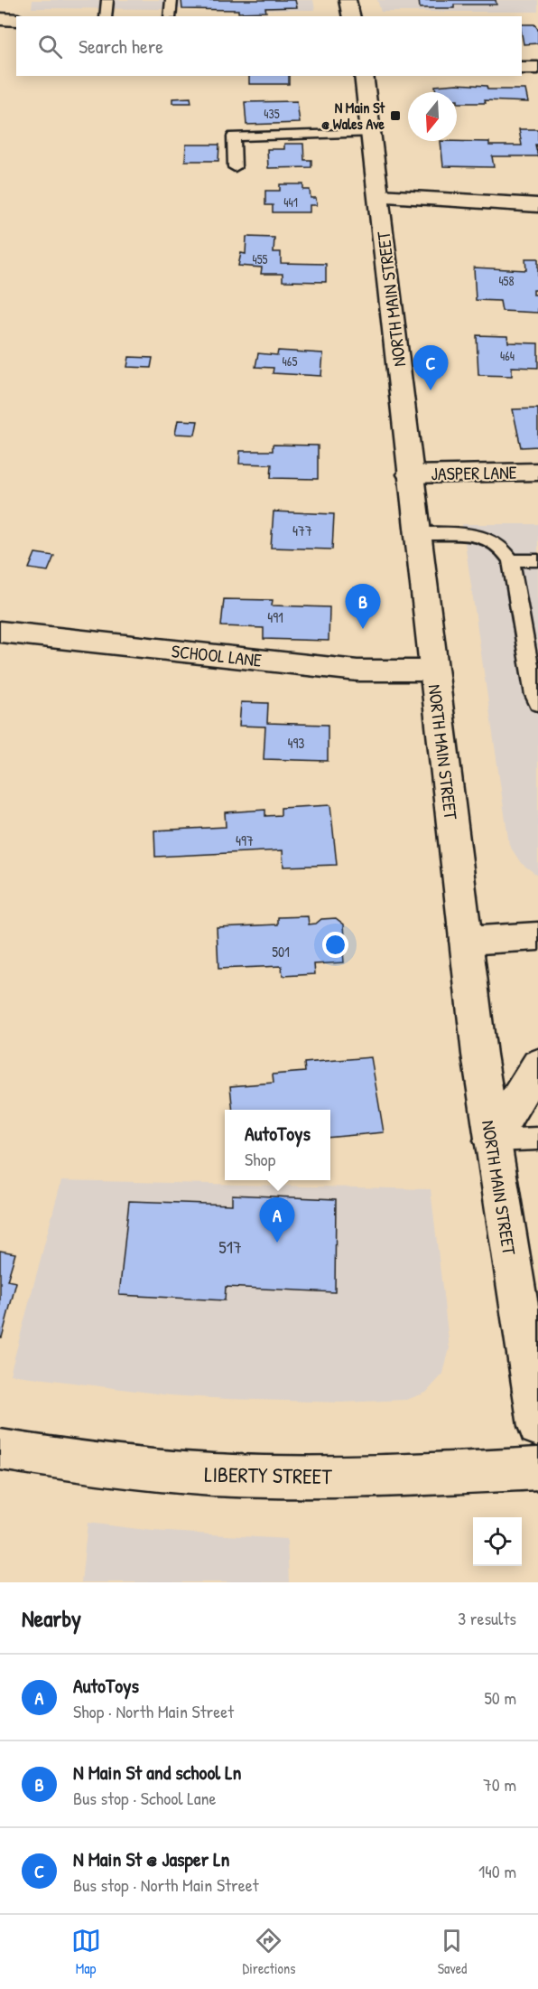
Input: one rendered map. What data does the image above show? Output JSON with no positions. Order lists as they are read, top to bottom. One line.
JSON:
{"streets":{"main road":["NORTH MAIN STREET","JASPER LANE","SCHOOL LANE","LIBERTY STREET"]},"crossings":[["NORTH MAIN STREET","JASPER LANE"],["NORTH MAIN STREET","SCHOOL LANE"]],"places":{"transit":["N Main St @ Wales Ave"]},"house_numbers":["435","441","455","458","464","465","477","491","493","497","501","517"],"north":"bottom","page":{"search":"Search here","pins":["C","B","A"],"popup":["AutoToys","Shop"],"heading":["Nearby","3 results"],"list":[{"mark":"A","name":"AutoToys","note":"Shop · North Main Street","value":"50 m"},{"mark":"B","name":"N Main St and school Ln","note":"Bus stop · School Lane","value":"70 m"},{"mark":"C","name":"N Main St @ Jasper Ln","note":"Bus stop · North Main Street","value":"140 m"}],"nav":["Map","Directions","Saved"]}}
